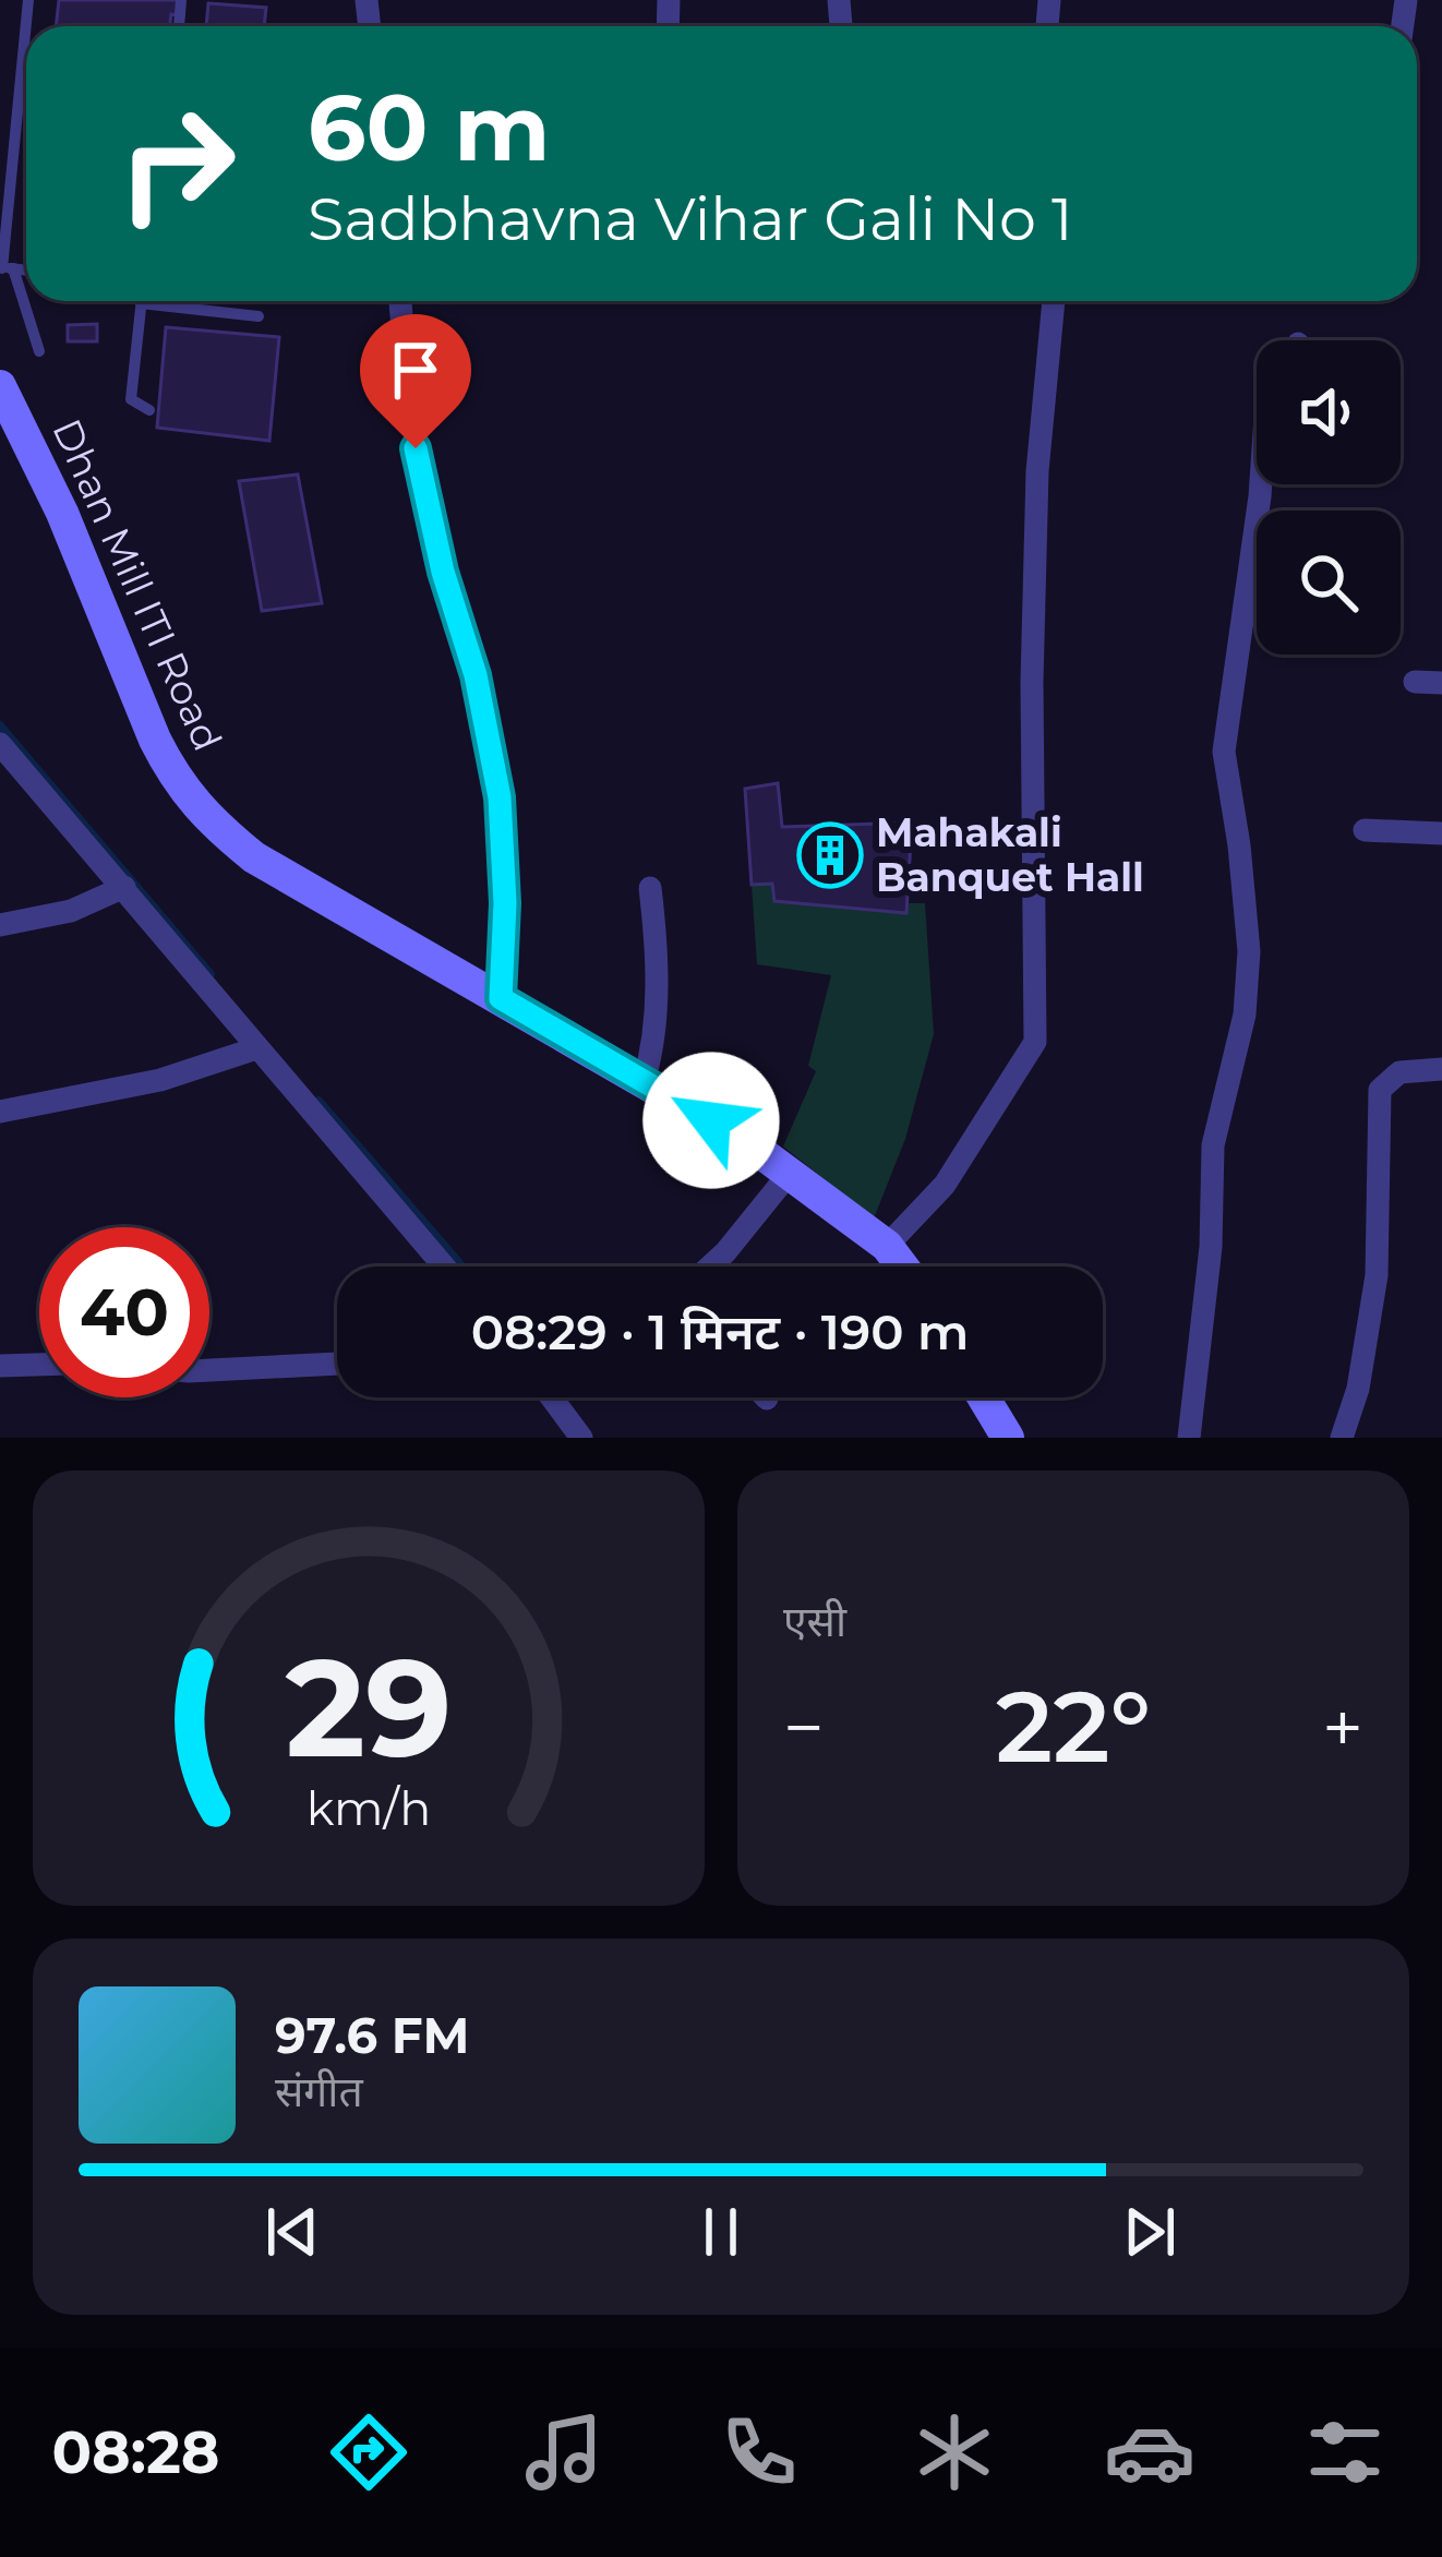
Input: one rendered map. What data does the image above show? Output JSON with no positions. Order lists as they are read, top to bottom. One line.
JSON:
{"streets":{"street":["Dhan Mill ITI Road"]},"places":{"building":["Mahakali Banquet Hall"]},"page":{"turn":["60 m","Sadbhavna Vihar Gali No 1"],"limit":"40","trip":"08:29 · 1 मिनट · 190 m","tile":"एसी","heat":["−","22°","+"],"song":["97.6 FM","संगीत"],"tabs":"08:28","gauge":["29","km/h"]}}
